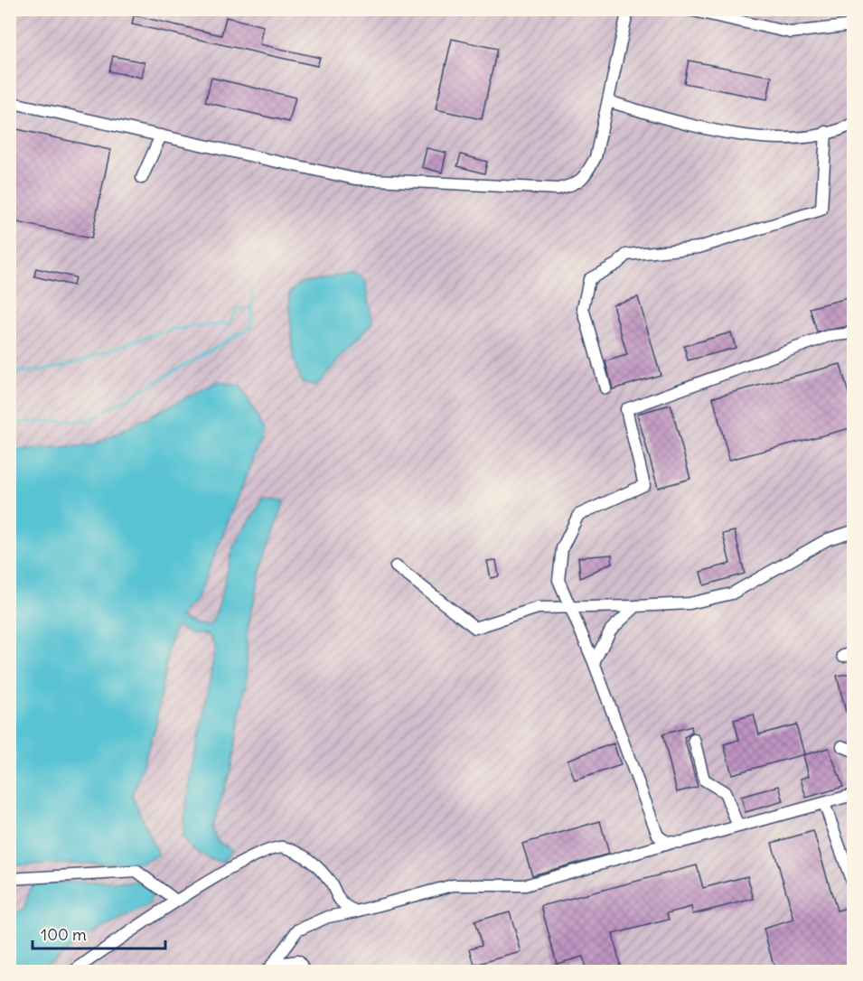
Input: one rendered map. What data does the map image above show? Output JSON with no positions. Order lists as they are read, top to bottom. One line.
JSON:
{"scale_bar":"100 m"}
